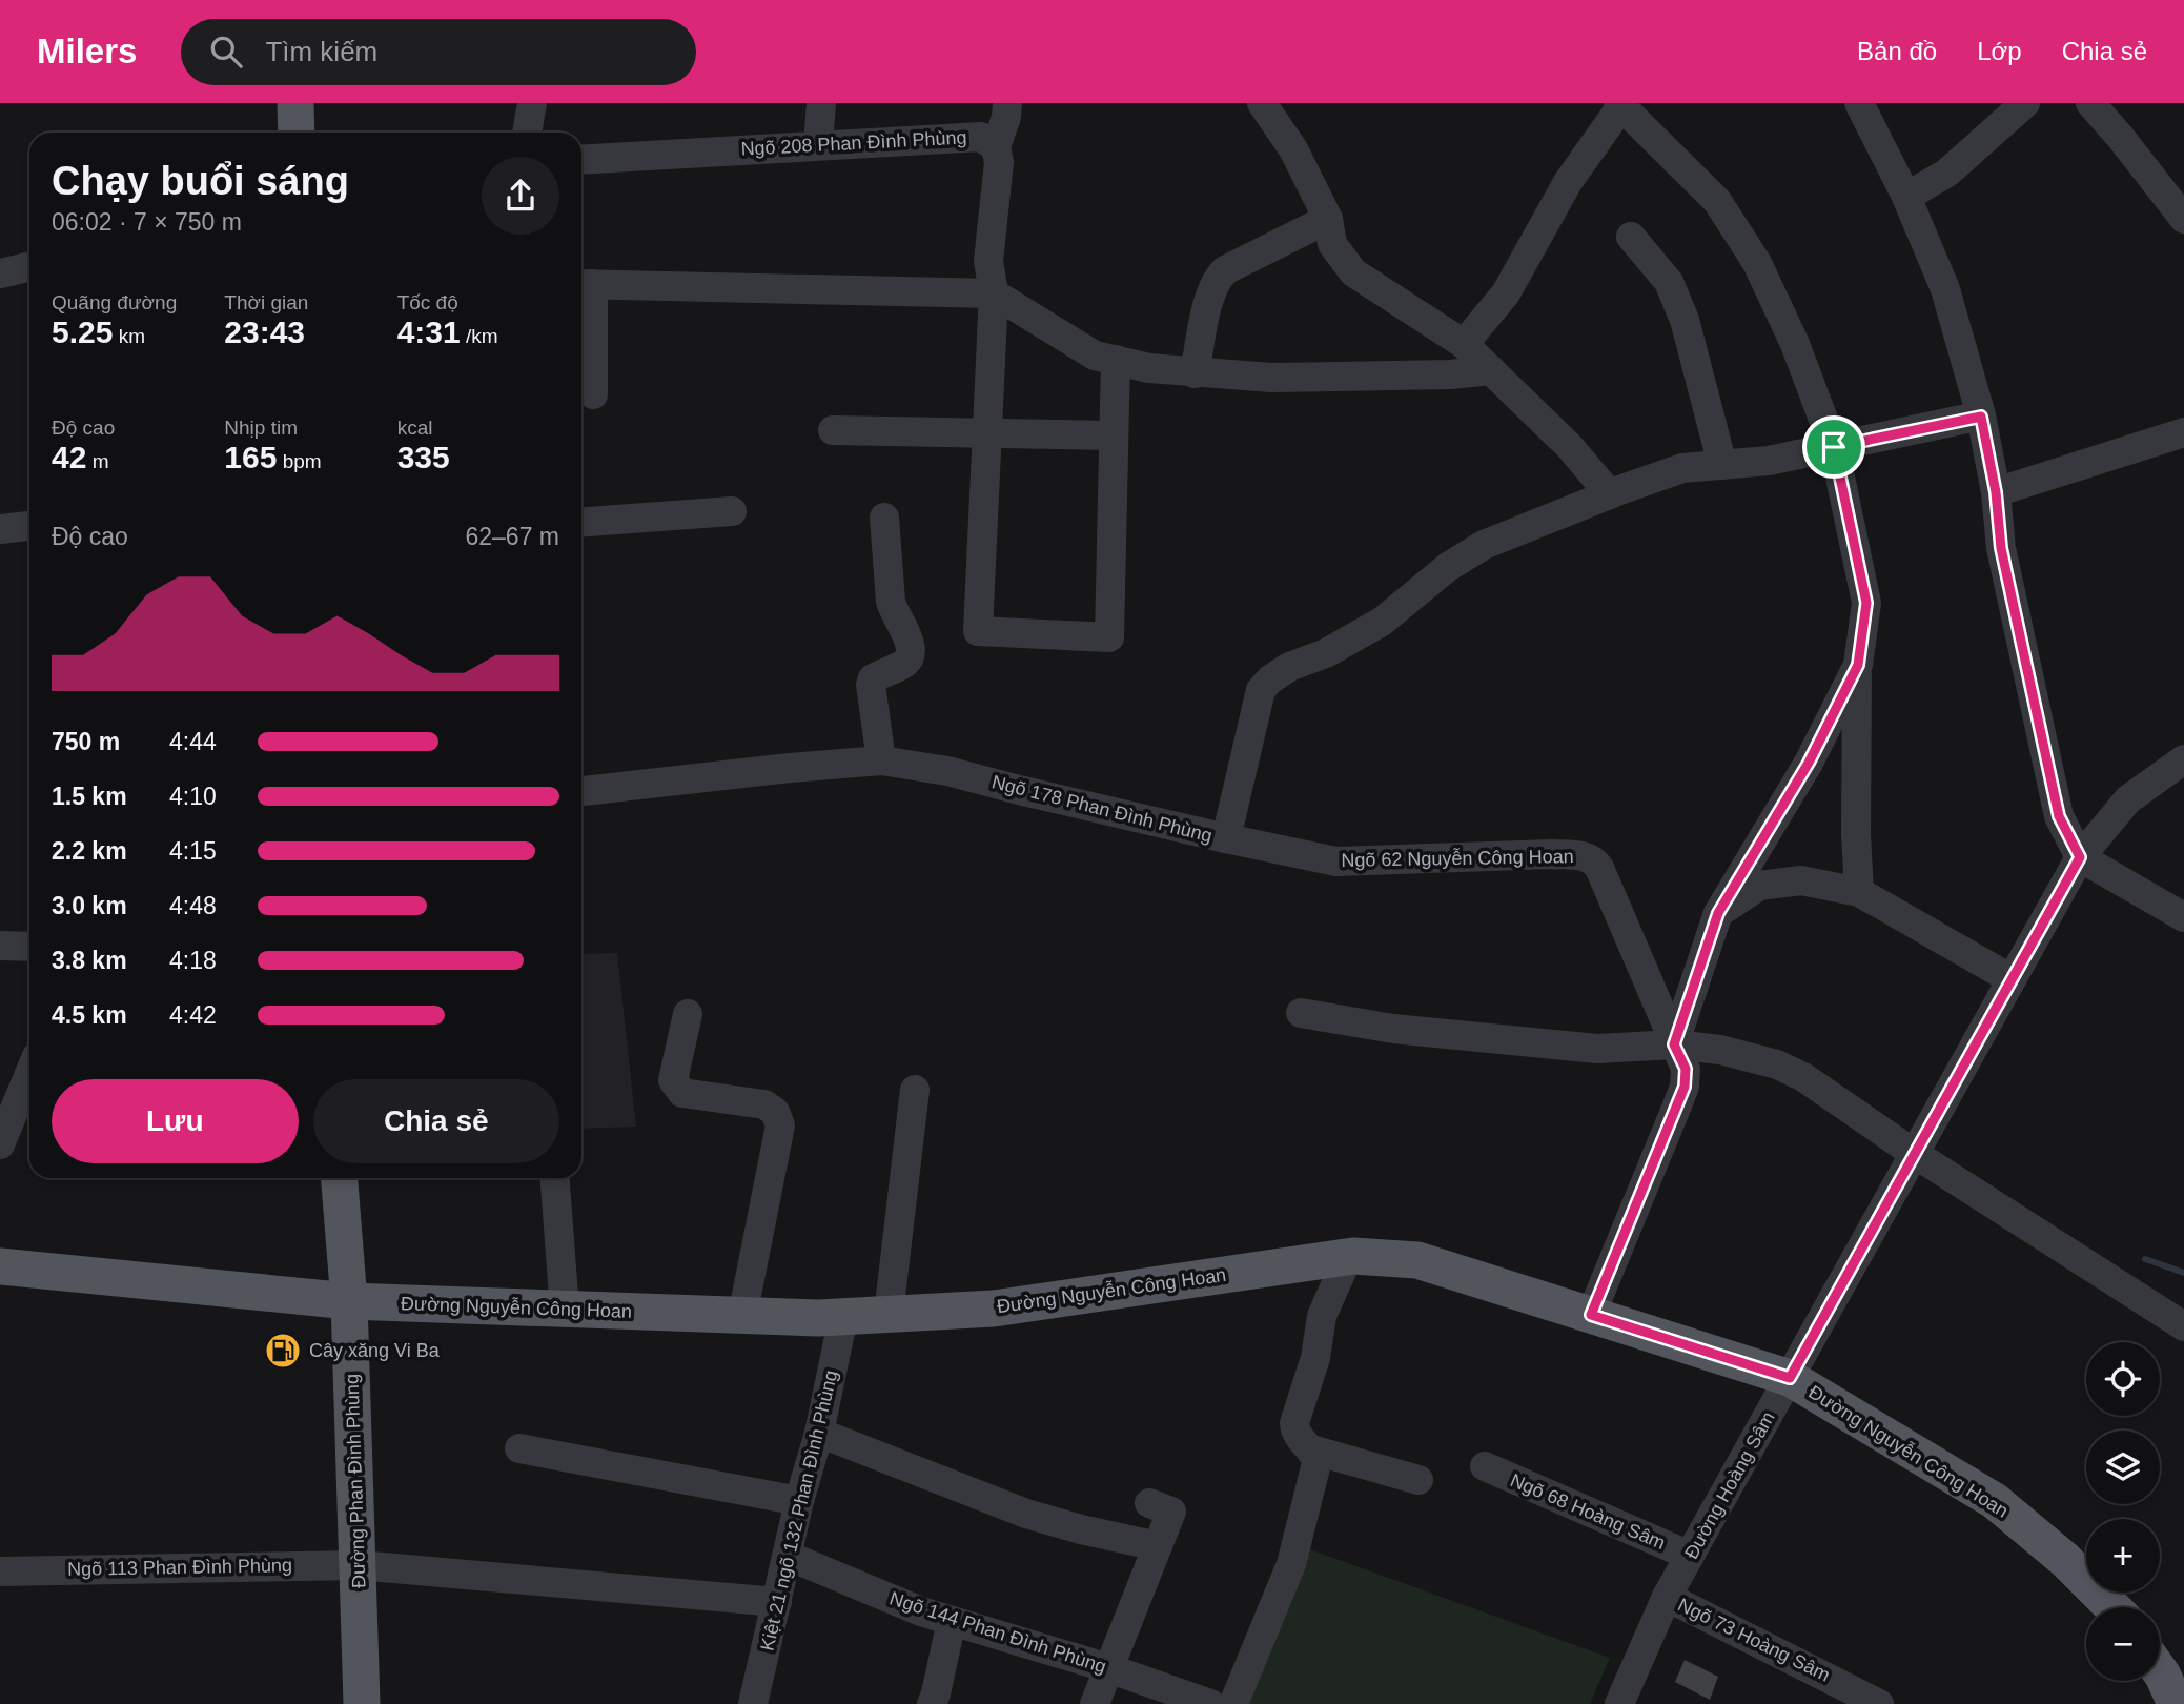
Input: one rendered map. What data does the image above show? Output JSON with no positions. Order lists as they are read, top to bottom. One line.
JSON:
{"streets":{"main road":["Đường Nguyễn Công Hoan","Đường Phan Đình Phùng"],"street":["Ngõ 208 Phan Đình Phùng","Ngõ 178 Phan Đình Phùng","Ngõ 62 Nguyễn Công Hoan","Đường Hoàng Sâm","Kiệt 21 ngõ 132 Phan Đình Phùng","Ngõ 68 Hoàng Sâm","Ngõ 113 Phan Đình Phùng","Ngõ 144 Phan Đình Phùng","Ngõ 73 Hoàng Sâm"]},"crossings":[["Ngõ 178 Phan Đình Phùng","Ngõ 62 Nguyễn Công Hoan"],["Ngõ 62 Nguyễn Công Hoan","Đường Nguyễn Công Hoan"],["Đường Nguyễn Công Hoan","Đường Phan Đình Phùng"],["Đường Nguyễn Công Hoan","Đường Hoàng Sâm"],["Đường Nguyễn Công Hoan","Kiệt 21 ngõ 132 Phan Đình Phùng"],["Đường Phan Đình Phùng","Ngõ 113 Phan Đình Phùng"],["Đường Hoàng Sâm","Ngõ 68 Hoàng Sâm"],["Đường Hoàng Sâm","Ngõ 73 Hoàng Sâm"],["Kiệt 21 ngõ 132 Phan Đình Phùng","Ngõ 144 Phan Đình Phùng"]],"places":{"fuel station":["Cây xăng Vi Ba"]},"page":{"header":"Milers","search":"Tìm kiếm","nav":["Bản đồ","Lớp","Chia sẻ"],"heading":["Chạy buổi sáng","06:02 · 7 × 750 m"],"stats":[["Quãng đường","5.25 km"],["Thời gian","23:43"],["Tốc độ","4:31 /km"],["Độ cao","42 m"],["Nhịp tim","165 bpm"],["kcal","335"]],"chart":["Độ cao","62–67 m"],"list":[{"name":"750 m","note":"4:44"},{"name":"1.5 km","note":"4:10"},{"name":"2.2 km","note":"4:15"},{"name":"3.0 km","note":"4:48"},{"name":"3.8 km","note":"4:18"},{"name":"4.5 km","note":"4:42"}],"buttons":["Lưu","Chia sẻ"],"map_buttons":["+","−"]}}
